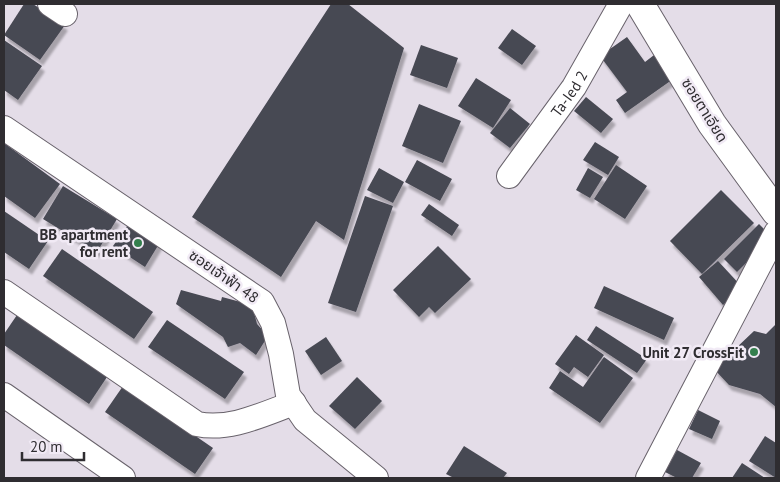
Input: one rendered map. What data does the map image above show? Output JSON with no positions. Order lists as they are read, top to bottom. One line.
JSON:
{"streets":{"street":["Ta-Ied 2","ซอยตาเอียด","ซอยเจ้าฟ้า 48"]},"places":["BB apartment for rent","Unit 27 CrossFit"],"scale_bar":"20 m"}
